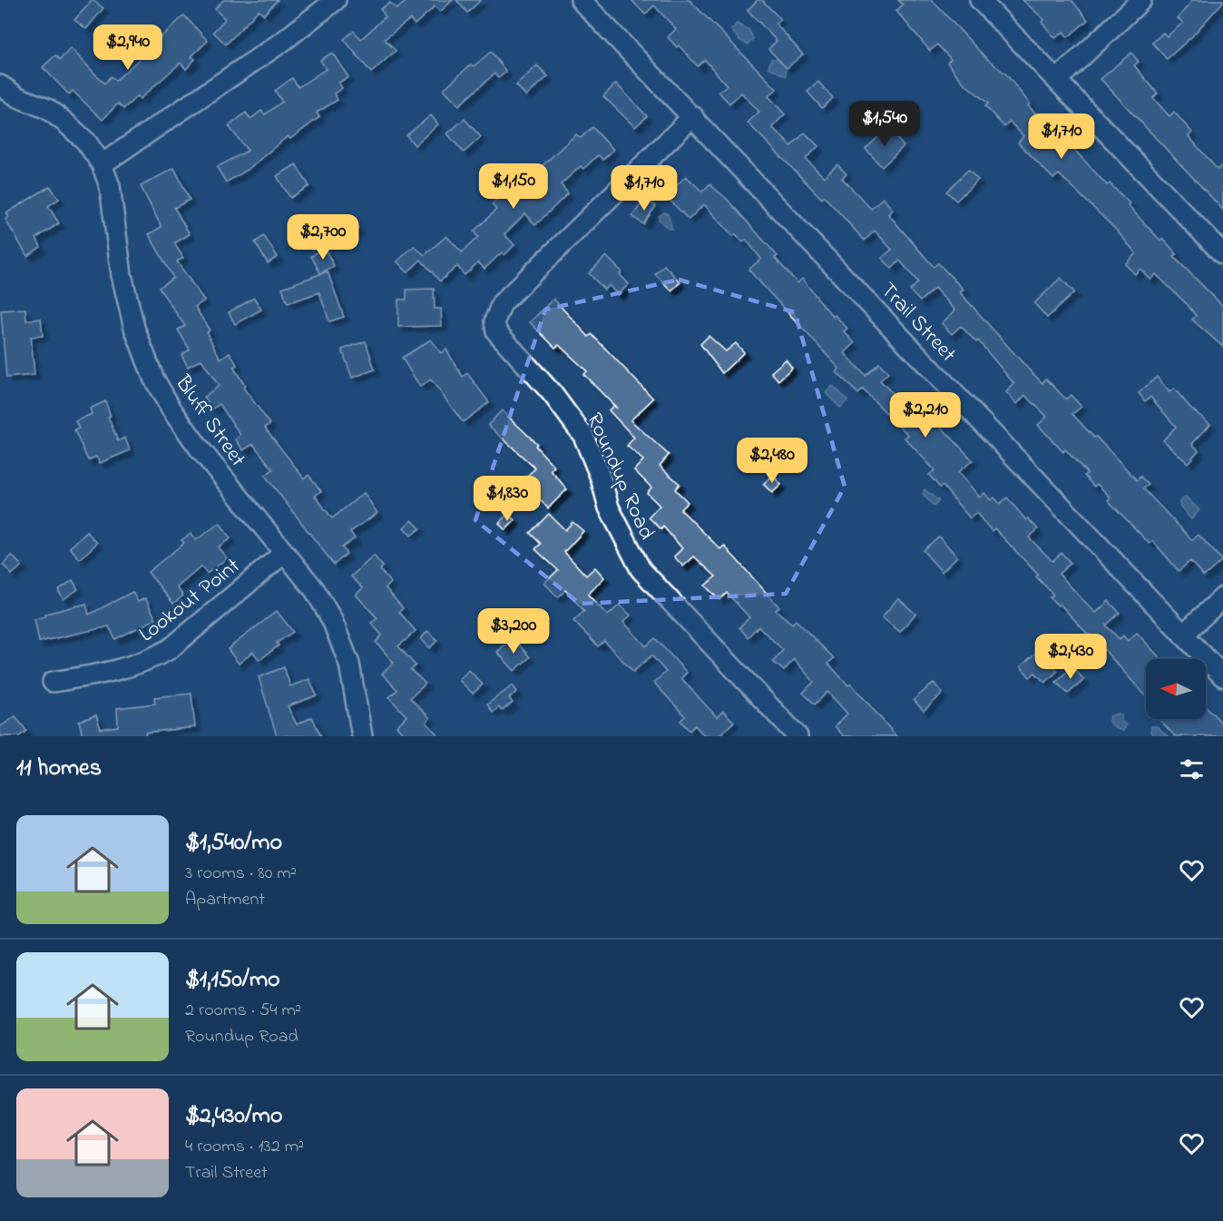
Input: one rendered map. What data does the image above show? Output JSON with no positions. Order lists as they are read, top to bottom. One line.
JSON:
{"streets":{"street":["Trail Street","Bluff Street","Roundup Road","Lookout Point"]},"crossings":[["Trail Street","Roundup Road"],["Bluff Street","Lookout Point"]],"north":"left","page":{"price":["$2,940","$1,540","$1,710","$1,150","$1,710","$2,700","$2,210","$2,480","$1,830","$3,200","$2,430"],"heading":"11 homes","list":[{"name":"$1,540/mo","note":"3 rooms · 80 m² · Apartment"},{"name":"$1,150/mo","note":"2 rooms · 54 m² · Roundup Road"},{"name":"$2,430/mo","note":"4 rooms · 132 m² · Trail Street"}]}}
